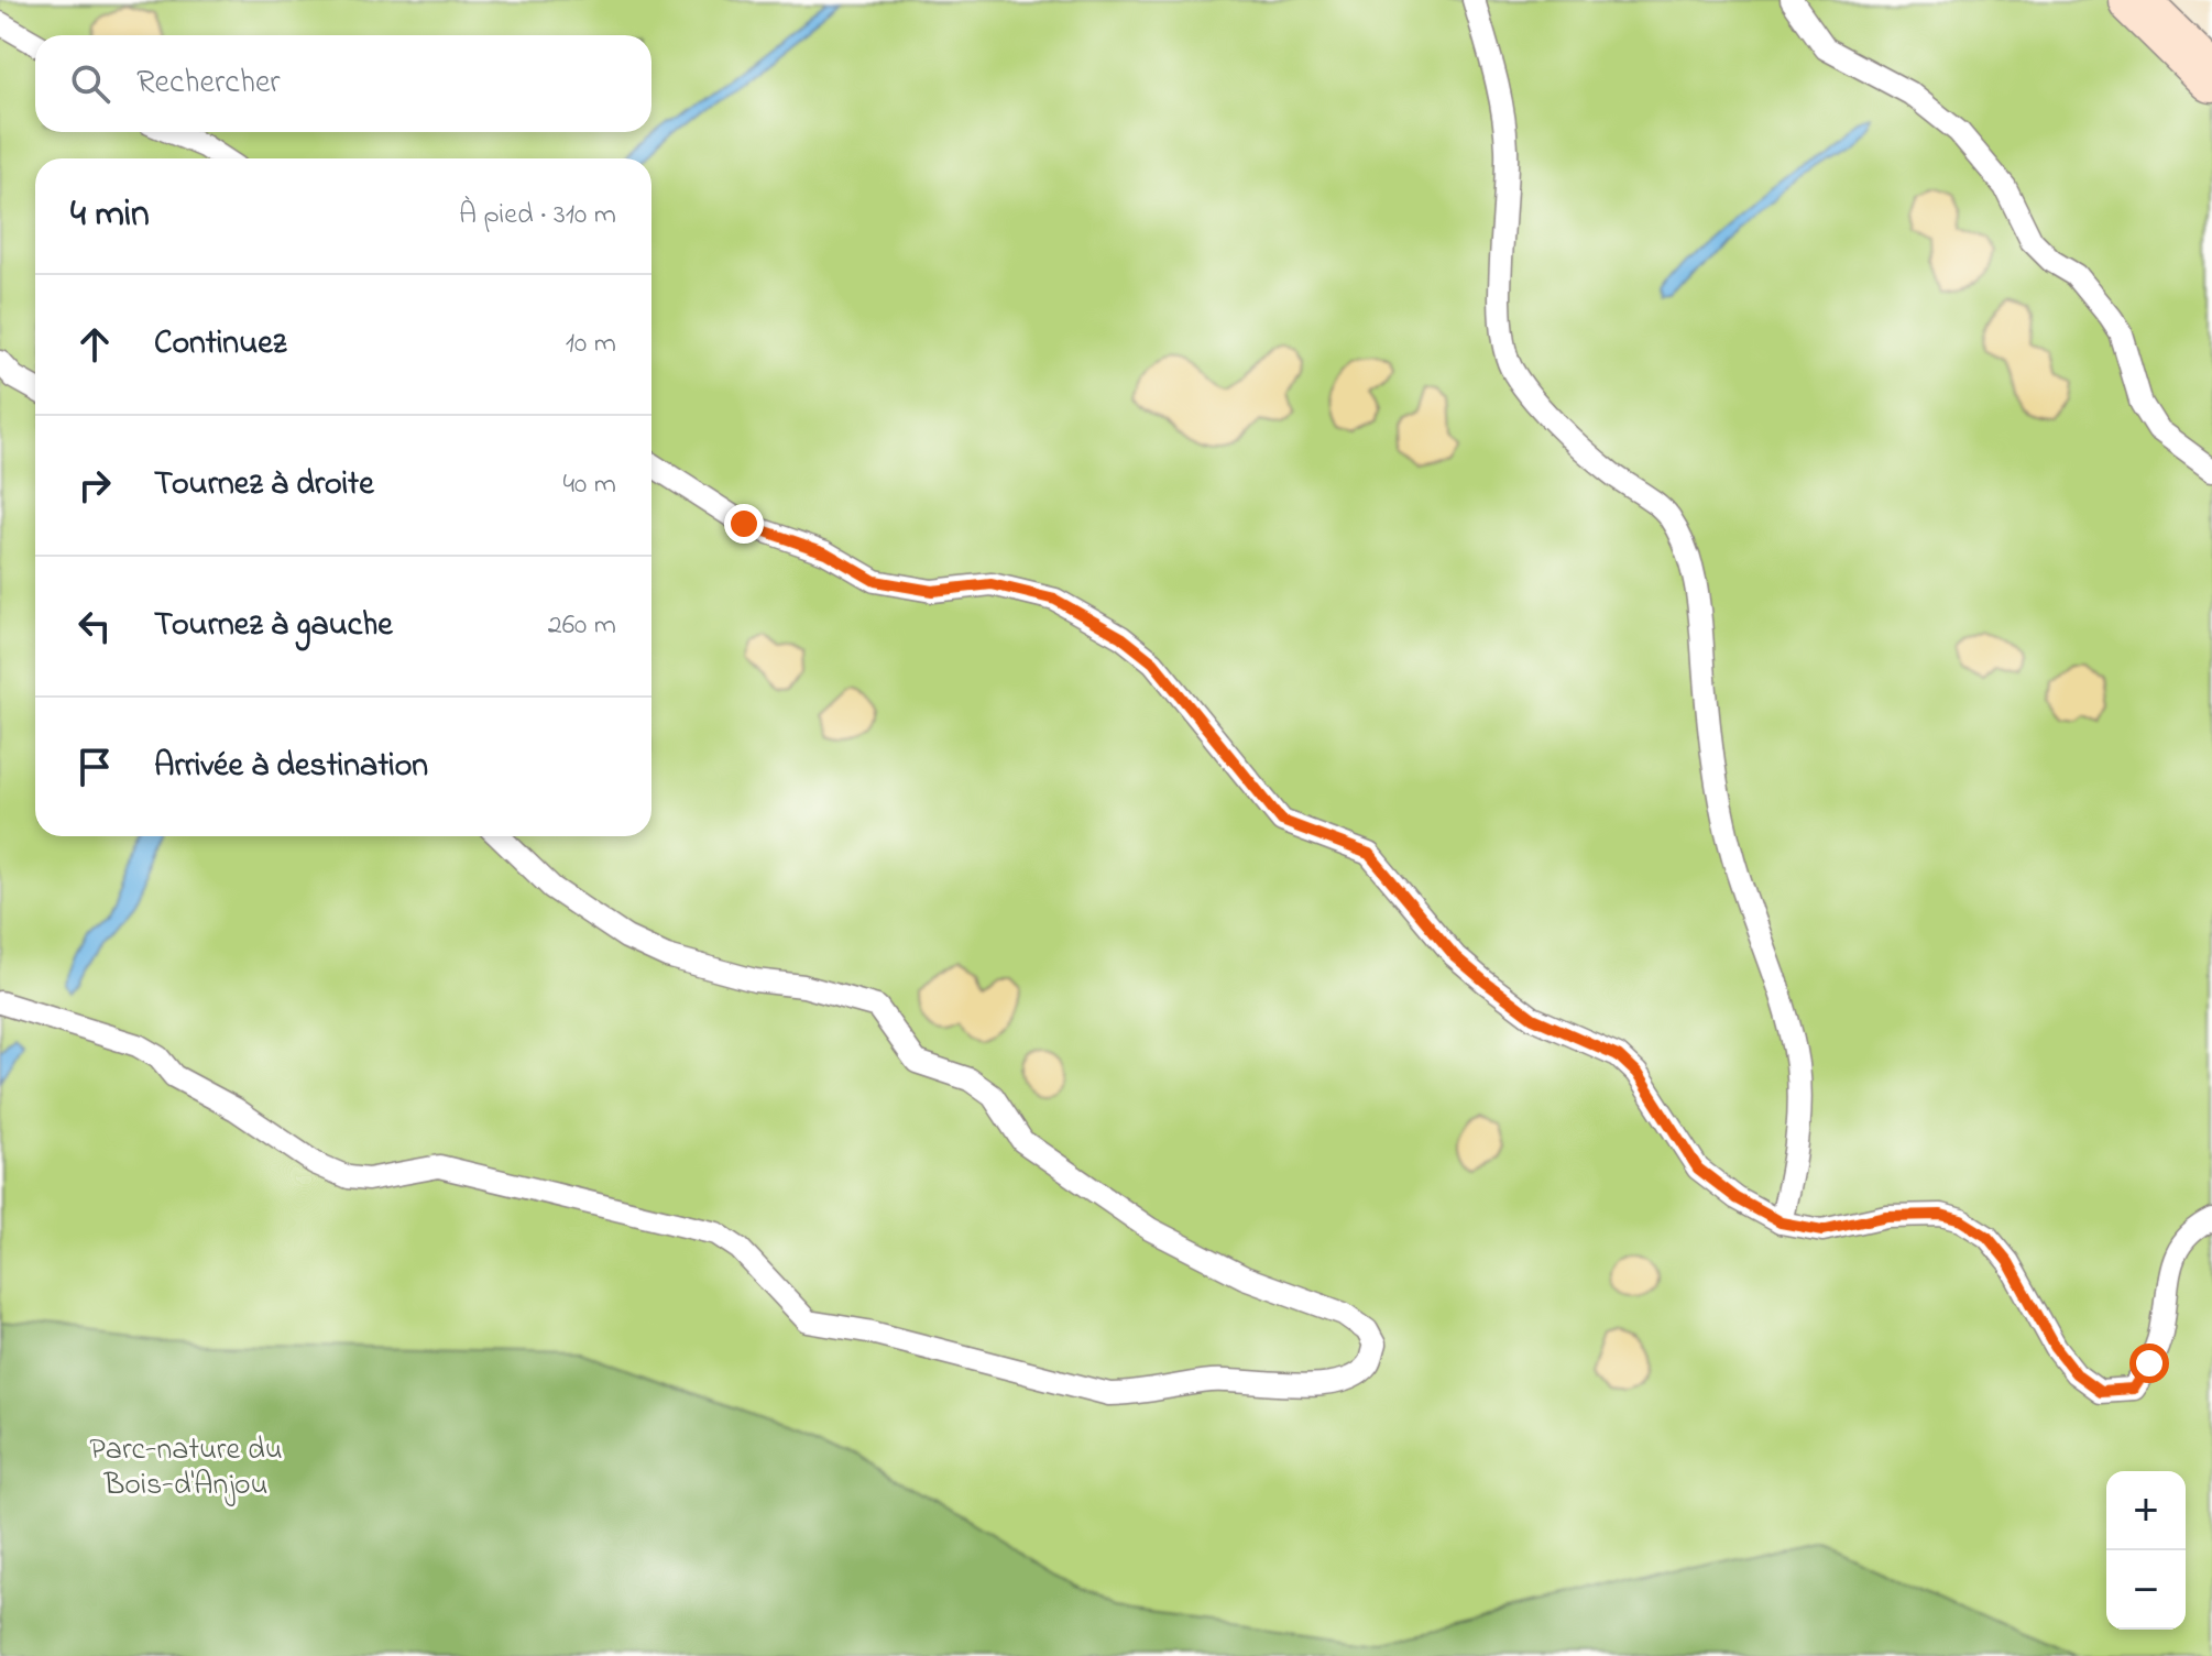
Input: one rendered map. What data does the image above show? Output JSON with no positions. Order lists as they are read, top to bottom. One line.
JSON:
{"parks":["Parc-nature du Bois-d'Anjou"],"page":{"search":"Rechercher","heading":["4 min","À pied · 310 m"],"list":[["Continuez","10 m"],["Tournez à droite","40 m"],["Tournez à gauche","260 m"],"Arrivée à destination"],"map_buttons":["+","−"]}}
